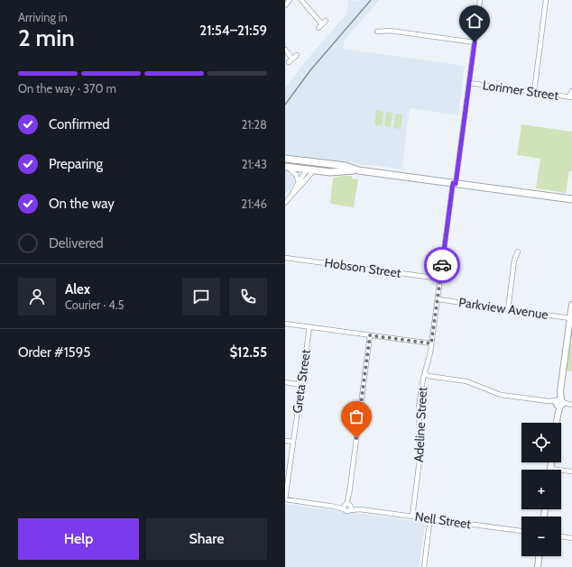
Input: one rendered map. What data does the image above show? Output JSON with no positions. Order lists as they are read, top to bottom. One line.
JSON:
{"streets":{"street":["Lorimer Street","Hobson Street","Parkview Avenue","Greta Street","Adeline Street","Nell Street"]},"crossings":[["Lorimer Street","Adeline Street"],["Hobson Street","Adeline Street"],["Parkview Avenue","Adeline Street"],["Greta Street","Nell Street"],["Adeline Street","Nell Street"]],"page":{"heading":["2 min","Arriving in","21:54–21:59"],"panel":["Alex","Courier · 4.5","Order #1595","$12.55"],"bar":"On the way · 370 m","list":[["Confirmed","21:28"],["Preparing","21:43"],["On the way","21:46"],"Delivered"],"map_buttons":["+","−"],"buttons":["Help","Share"]}}
